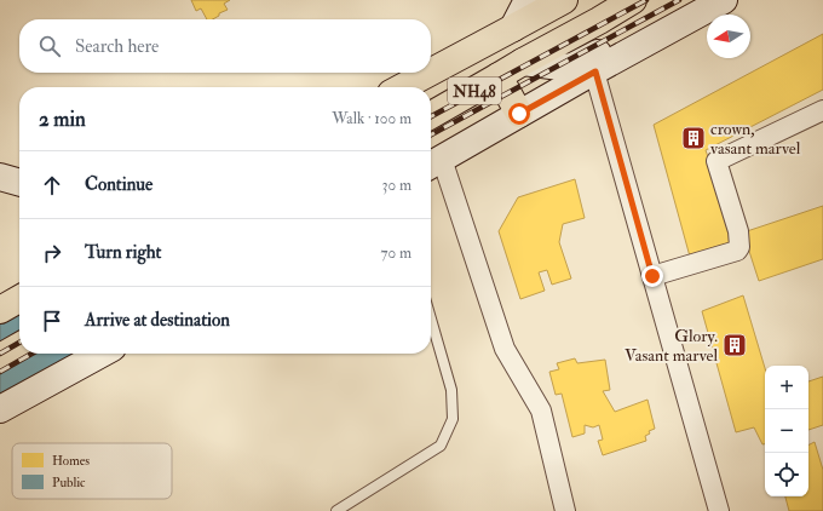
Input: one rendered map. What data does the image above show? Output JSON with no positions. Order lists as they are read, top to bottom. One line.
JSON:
{"streets":{"highway":["NH48"]},"places":{"building":["crown, vasant marvel","Glory. Vasant marvel"]},"legend":["Homes","Public"],"north":"left","page":{"search":"Search here","heading":["2 min","Walk · 100 m"],"list":[["Continue","30 m"],["Turn right","70 m"],"Arrive at destination"],"map_buttons":["+","−"]}}
